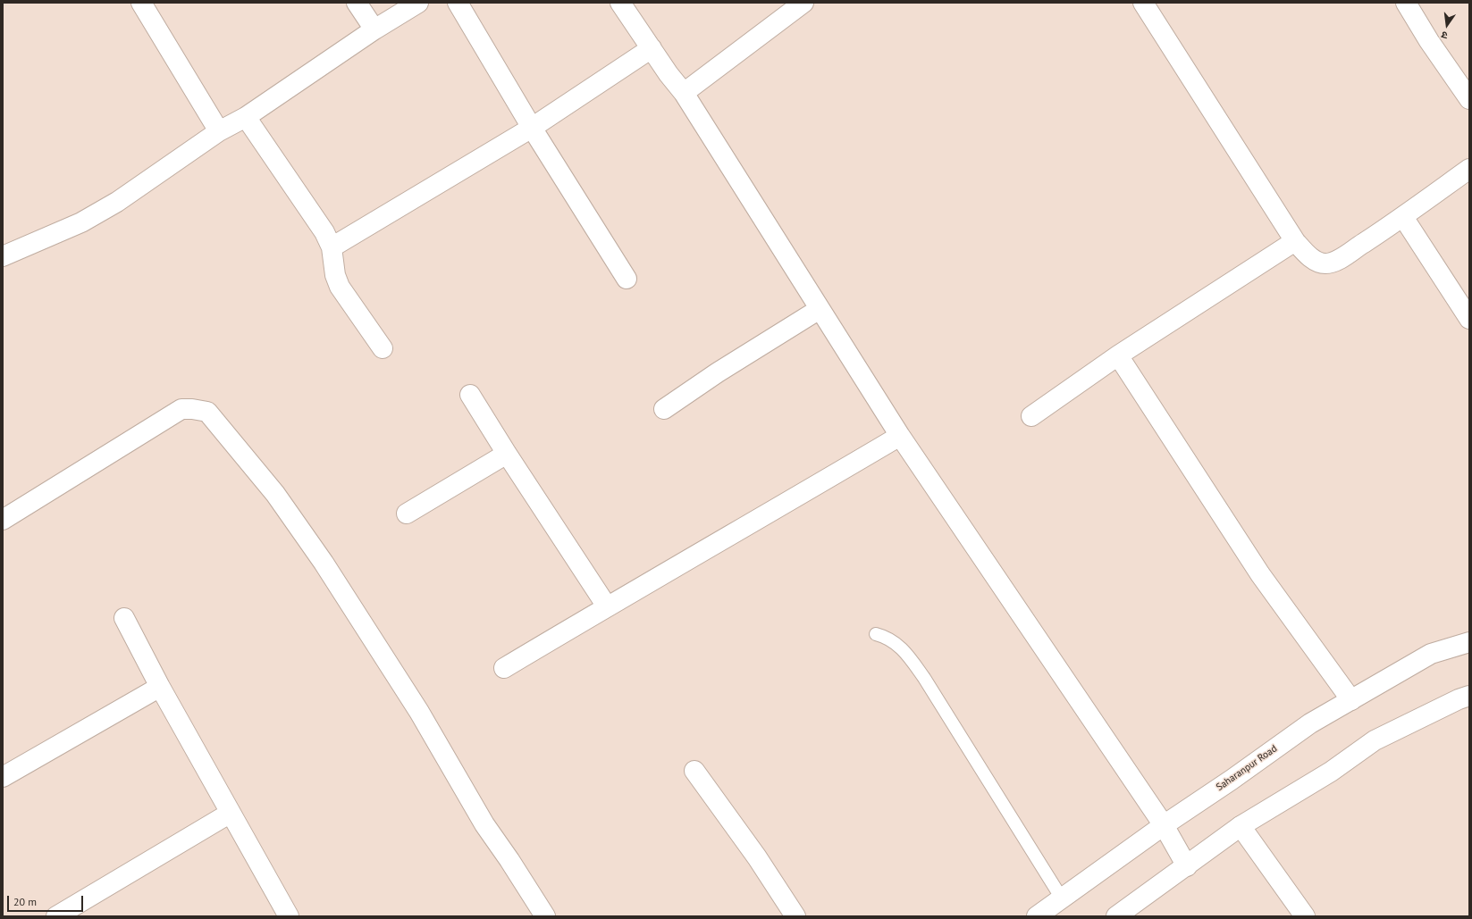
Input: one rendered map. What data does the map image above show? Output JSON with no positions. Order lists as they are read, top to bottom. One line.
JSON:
{"streets":{"street":["Saharanpur Road"]},"scale_bar":"20 m","north":"bottom"}
